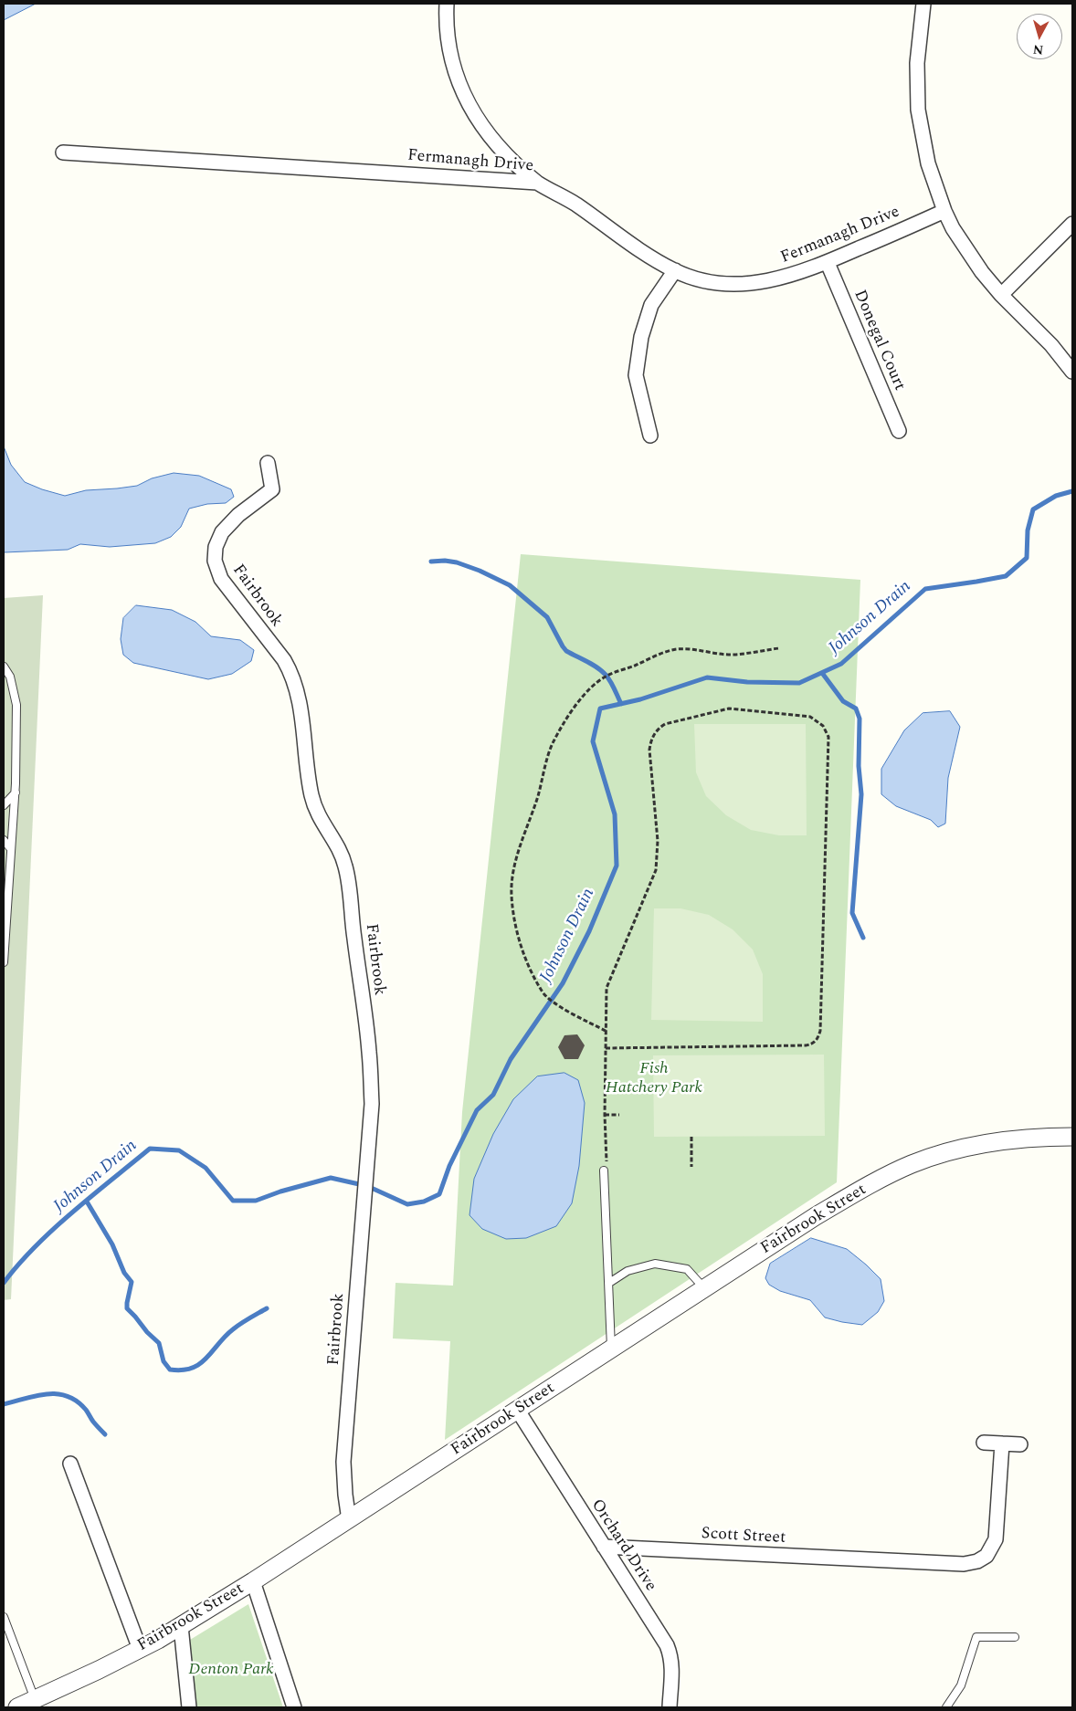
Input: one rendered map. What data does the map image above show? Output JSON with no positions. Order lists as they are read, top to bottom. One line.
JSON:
{"streets":{"street":["Fermanagh Drive","Donegal Court","Fairbrook","Fairbrook Street","Scott Street","Orchard Drive"]},"crossings":[["Fermanagh Drive","Donegal Court"],["Fairbrook","Fairbrook Street"],["Fairbrook Street","Orchard Drive"],["Scott Street","Orchard Drive"]],"water":["Johnson Drain"],"parks":["Fish Hatchery Park","Denton Park"],"north":"bottom"}
